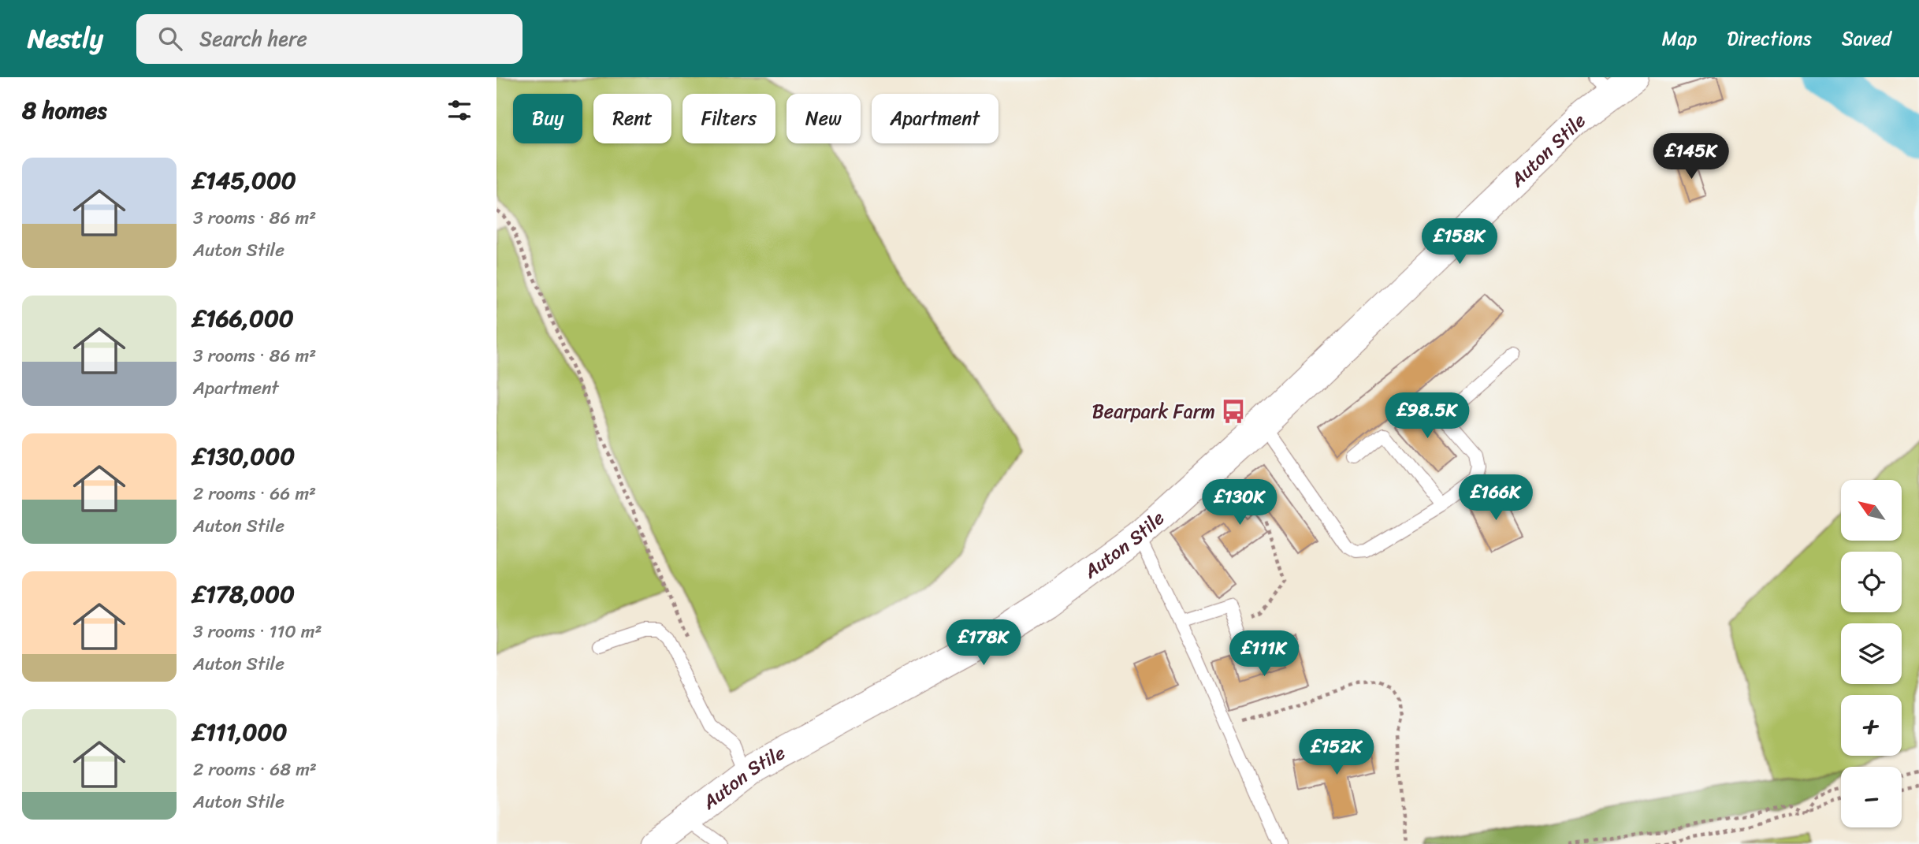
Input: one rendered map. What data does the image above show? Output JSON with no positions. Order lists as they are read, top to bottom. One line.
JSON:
{"streets":{"street":["Auton Stile"]},"places":{"bus stop":["Bearpark Farm"]},"north":"top left","page":{"header":"Nestly","search":"Search here","nav":["Map","Directions","Saved"],"heading":"8 homes","chip":["Buy","Rent","Filters","New","Apartment"],"price":["£145K","£158K","£98.5K","£166K","£130K","£178K","£111K","£152K"],"list":[{"name":"£145,000","note":"3 rooms · 86 m² · Auton Stile"},{"name":"£166,000","note":"3 rooms · 86 m² · Apartment"},{"name":"£130,000","note":"2 rooms · 66 m² · Auton Stile"},{"name":"£178,000","note":"3 rooms · 110 m² · Auton Stile"},{"name":"£111,000","note":"2 rooms · 68 m² · Auton Stile"}],"map_buttons":["+","−"]}}
